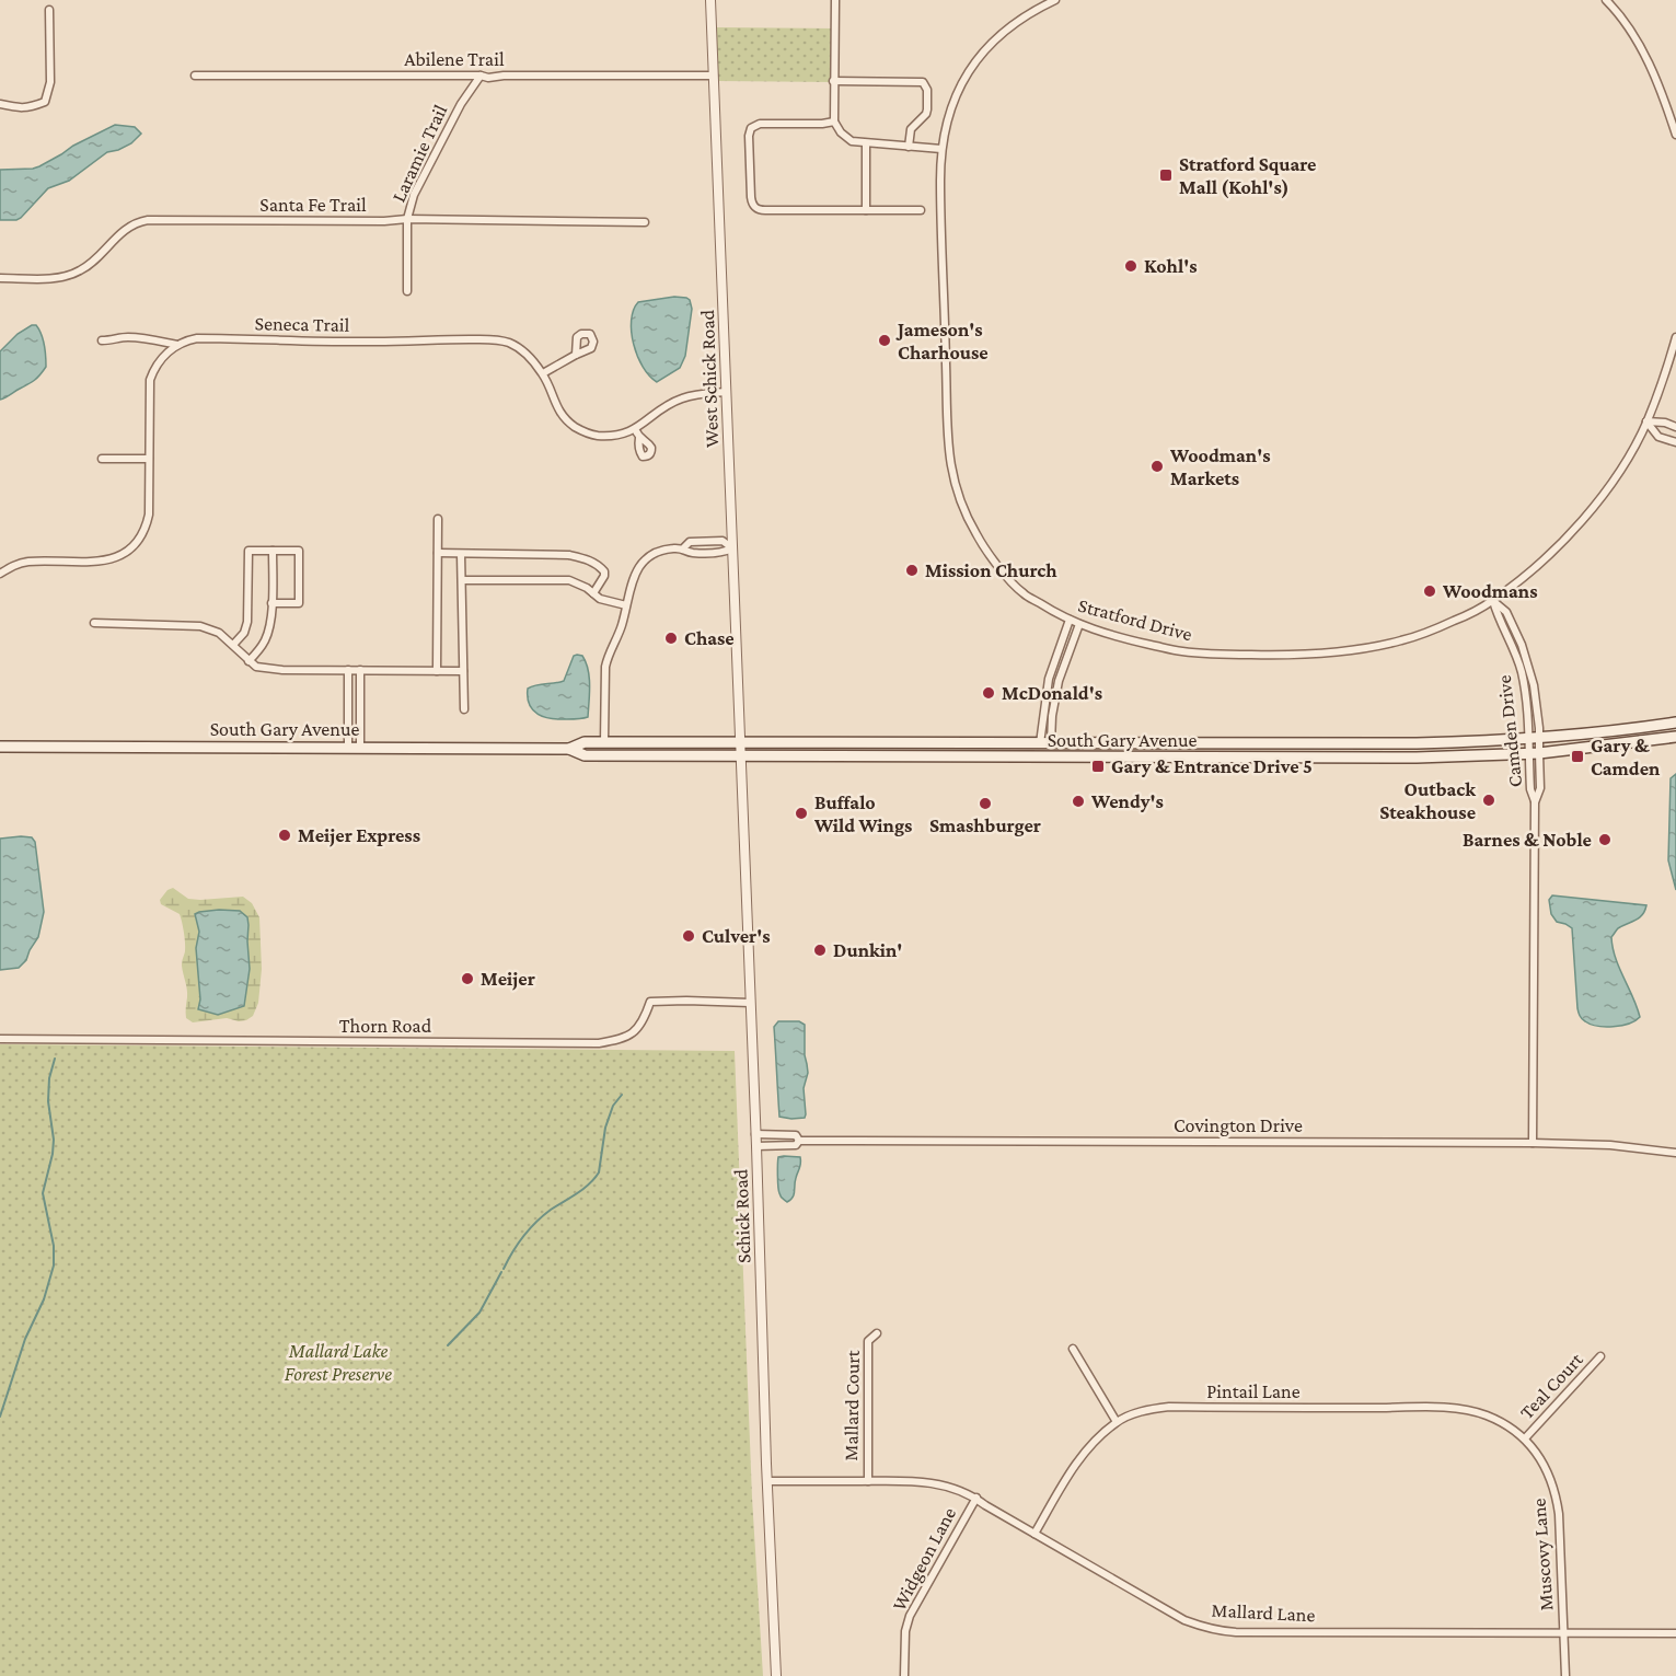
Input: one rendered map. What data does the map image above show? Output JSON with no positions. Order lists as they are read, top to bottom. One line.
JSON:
{"streets":{"main road":["South Gary Avenue"],"street":["Abilene Trail","Laramie Trail","Santa Fe Trail","Seneca Trail","West Schick Road","Stratford Drive","Camden Drive","Thorn Road","Covington Drive","Schick Road","Teal Court","Pintail Lane","Mallard Court","Muscovy Lane","Widgeon Lane","Mallard Lane"]},"crossings":[["Abilene Trail","Laramie Trail"],["Abilene Trail","West Schick Road"],["Laramie Trail","Santa Fe Trail"],["Seneca Trail","West Schick Road"],["West Schick Road","South Gary Avenue"],["West Schick Road","Schick Road"],["Stratford Drive","Camden Drive"],["South Gary Avenue","Camden Drive"],["South Gary Avenue","Schick Road"],["Camden Drive","Covington Drive"],["Thorn Road","Schick Road"],["Covington Drive","Schick Road"],["Schick Road","Mallard Lane"],["Teal Court","Pintail Lane"],["Teal Court","Muscovy Lane"],["Pintail Lane","Muscovy Lane"],["Pintail Lane","Mallard Lane"],["Mallard Court","Mallard Lane"],["Muscovy Lane","Mallard Lane"],["Widgeon Lane","Mallard Lane"]],"parks":["Mallard Lake Forest Preserve"],"places":{"transit":["Stratford Square Mall (Kohl's)","Gary & Camden","Gary & Entrance Drive 5"],"other":["Kohl's","Jameson's Charhouse","Woodman's Markets","Mission Church","Woodmans","Chase","McDonald's","Outback Steakhouse","Wendy's","Smashburger","Buffalo Wild Wings","Meijer Express","Barnes & Noble","Culver's","Dunkin'","Meijer"]}}
